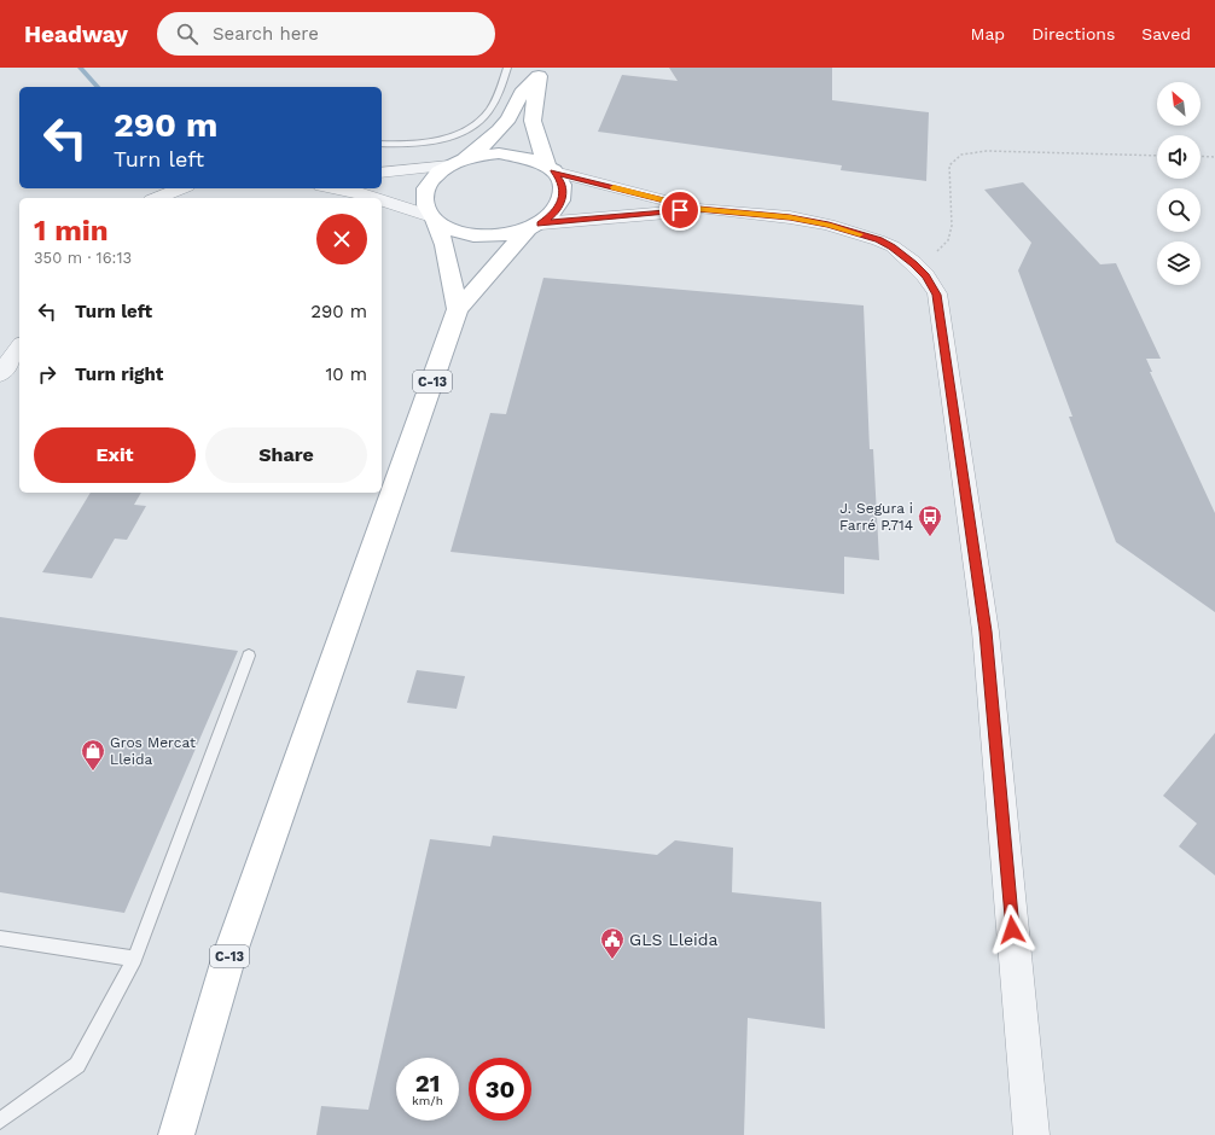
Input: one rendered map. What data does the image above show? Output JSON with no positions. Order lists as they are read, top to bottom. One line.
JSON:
{"streets":{"main road":["C-13"]},"places":{"bus stop":["J. Segura i Farré P.714"],"shop":["Gros Mercat Lleida"],"public building":["GLS Lleida"]},"north":"top left","page":{"header":"Headway","search":"Search here","nav":["Map","Directions","Saved"],"turn":["290 m","Turn left"],"heading":["1 min","350 m · 16:13"],"list":[{"name":"Turn left","value":"290 m"},{"name":"Turn right","value":"10 m"}],"buttons":["Exit","Share"],"speed":"21 km/h","limit":"30"}}
